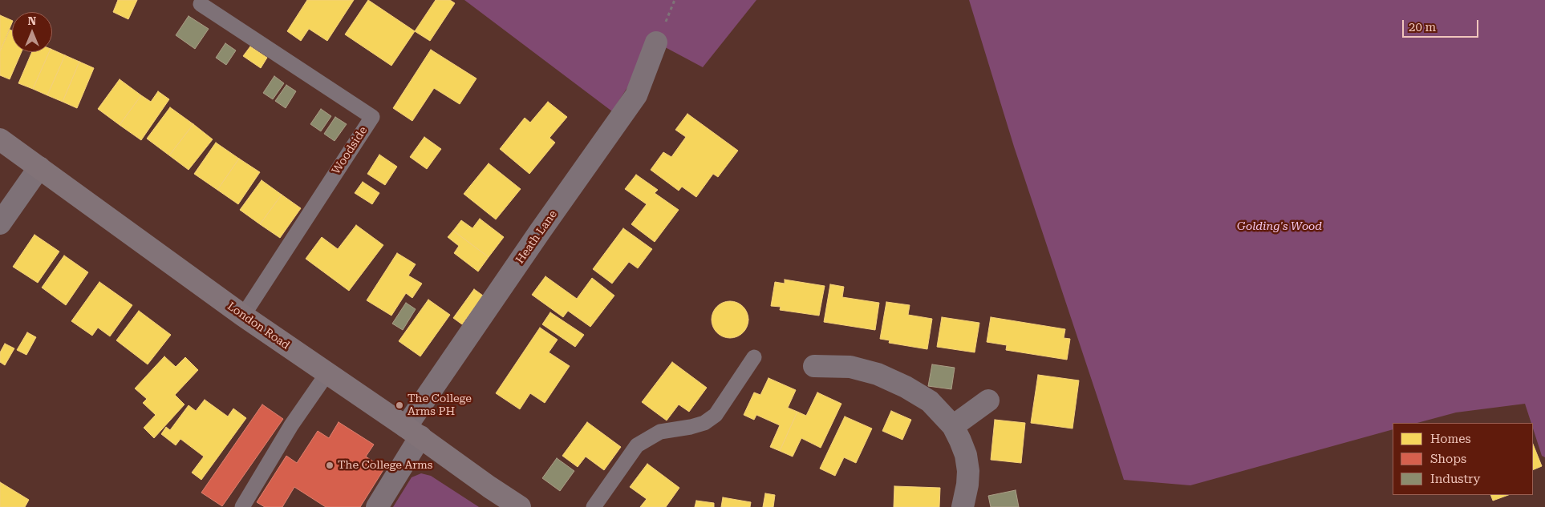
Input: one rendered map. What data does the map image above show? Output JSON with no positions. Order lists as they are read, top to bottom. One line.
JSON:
{"streets":{"main road":["London Road"],"street":["Heath Lane"],"lane":["Woodside"]},"crossings":[["Woodside","London Road"],["Heath Lane","London Road"]],"parks":["Golding's Wood"],"places":["The College Arms PH","The College Arms"],"legend":["Homes","Shops","Industry"],"scale_bar":"20 m","north":"top"}
